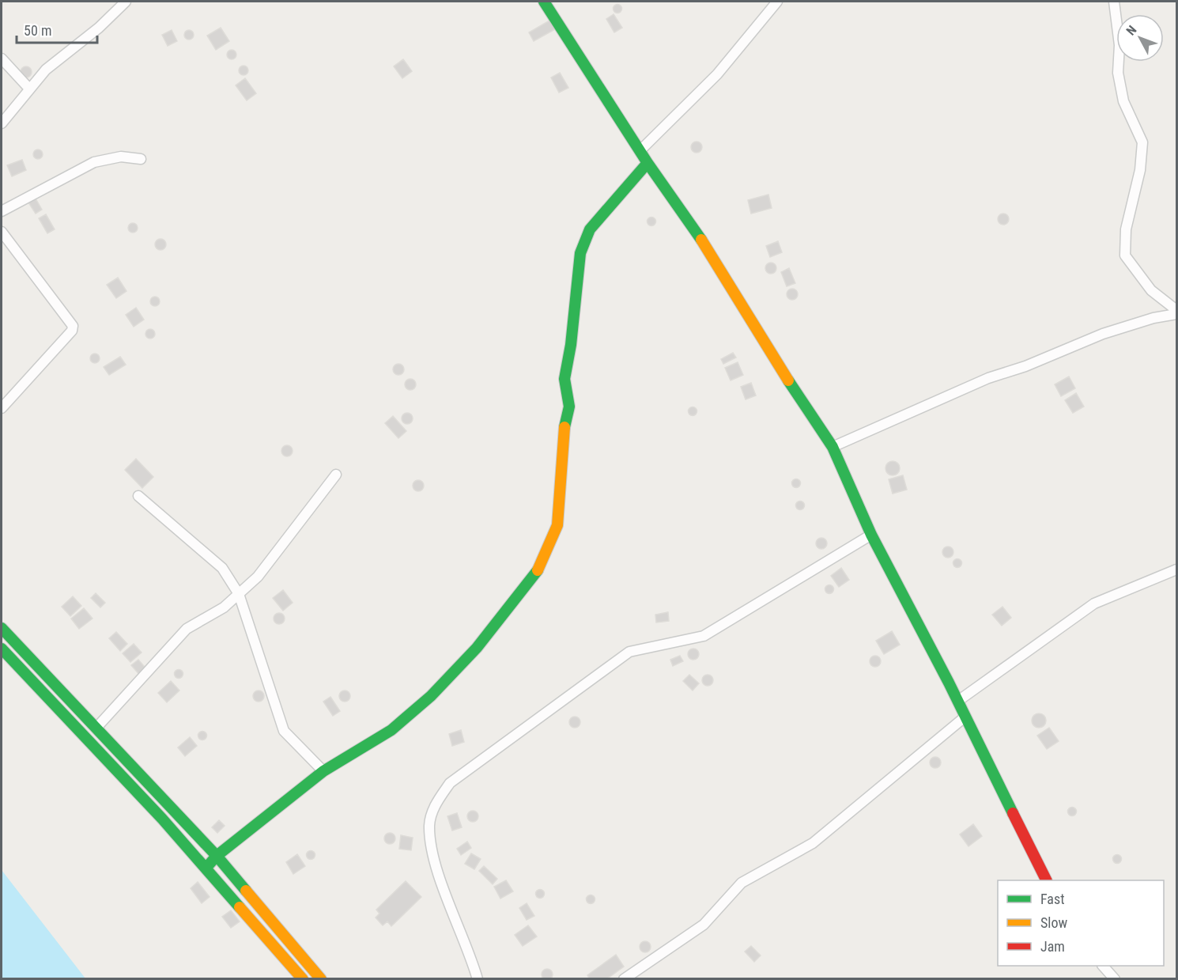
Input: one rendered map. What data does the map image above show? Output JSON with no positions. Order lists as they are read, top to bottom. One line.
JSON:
{"legend":["Fast","Slow","Jam"],"scale_bar":"50 m","north":"top left"}
